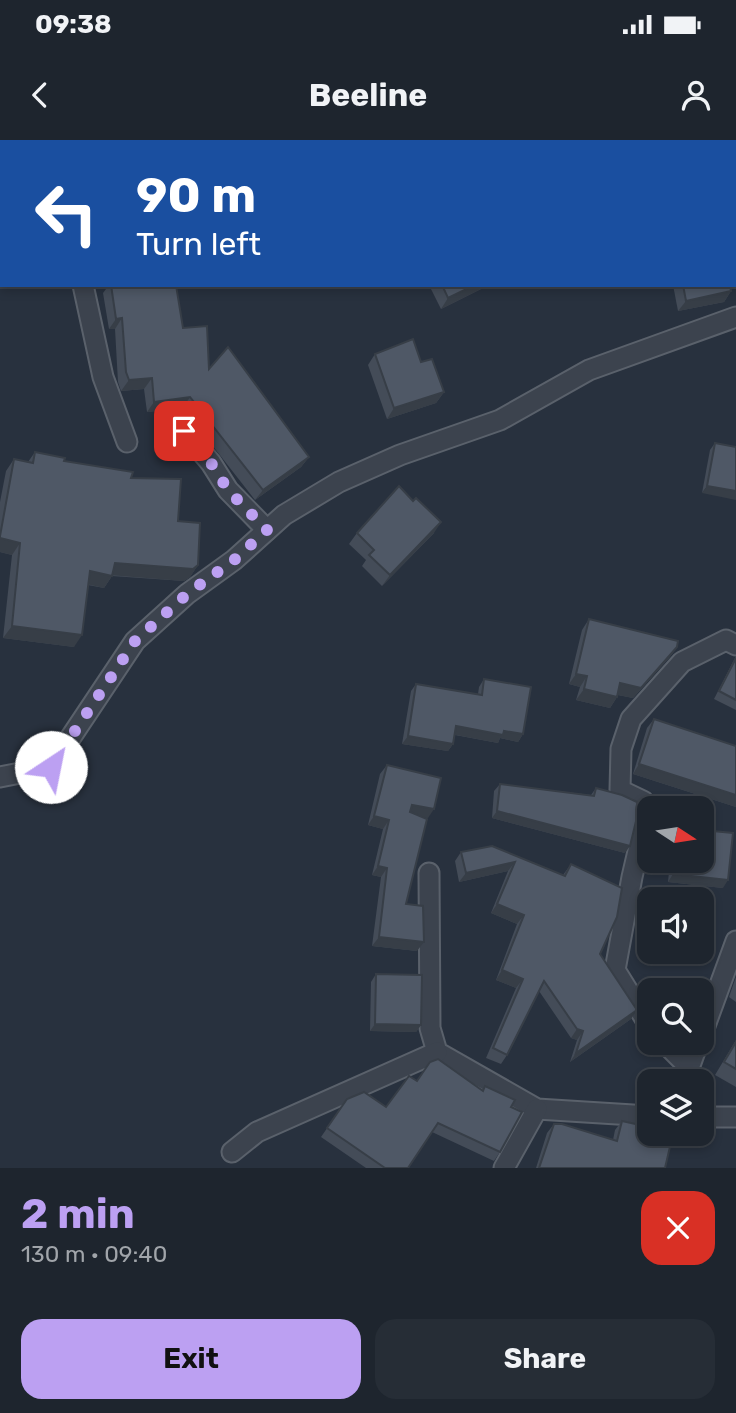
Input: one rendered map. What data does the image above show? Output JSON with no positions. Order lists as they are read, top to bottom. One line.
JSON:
{"north":"right","page":{"status":"09:38","header":"Beeline","turn":["90 m","Turn left"],"heading":["2 min","130 m · 09:40"],"buttons":["Exit","Share"]}}
